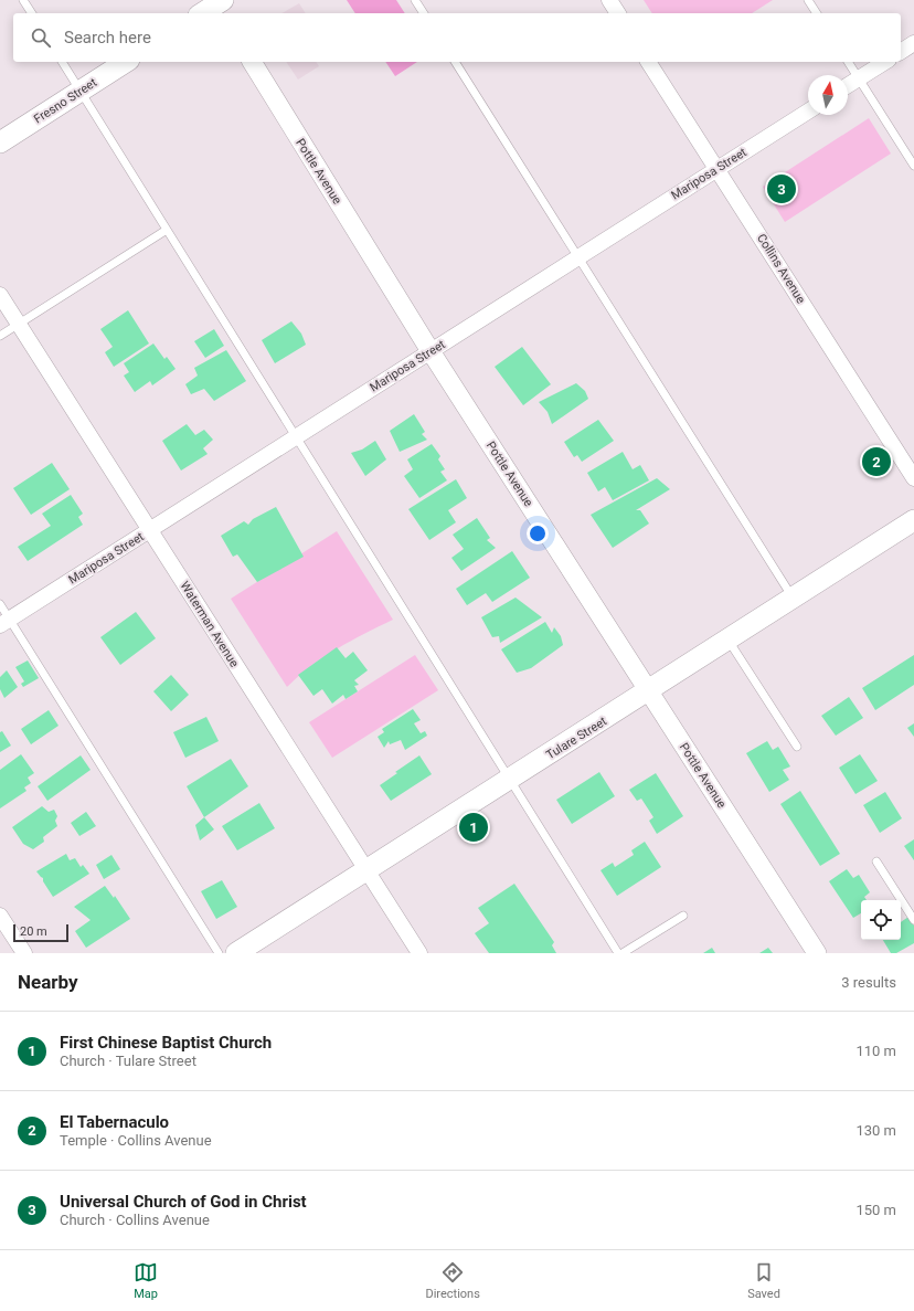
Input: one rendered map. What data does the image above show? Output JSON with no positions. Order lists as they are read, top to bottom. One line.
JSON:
{"streets":{"main road":["Fresno Street","Tulare Street"],"street":["Pottle Avenue","Mariposa Street","Collins Avenue","Waterman Avenue"]},"crossings":[["Pottle Avenue","Mariposa Street"],["Pottle Avenue","Tulare Street"],["Mariposa Street","Collins Avenue"],["Mariposa Street","Waterman Avenue"],["Waterman Avenue","Tulare Street"]],"scale_bar":"20 m","north":"top","page":{"search":"Search here","pins":["3","2","1"],"scale":"20 m","heading":["Nearby","3 results"],"list":[{"mark":"1","name":"First Chinese Baptist Church","note":"Church · Tulare Street","value":"110 m"},{"mark":"2","name":"El Tabernaculo","note":"Temple · Collins Avenue","value":"130 m"},{"mark":"3","name":"Universal Church of God in Christ","note":"Church · Collins Avenue","value":"150 m"}],"nav":["Map","Directions","Saved"]}}
